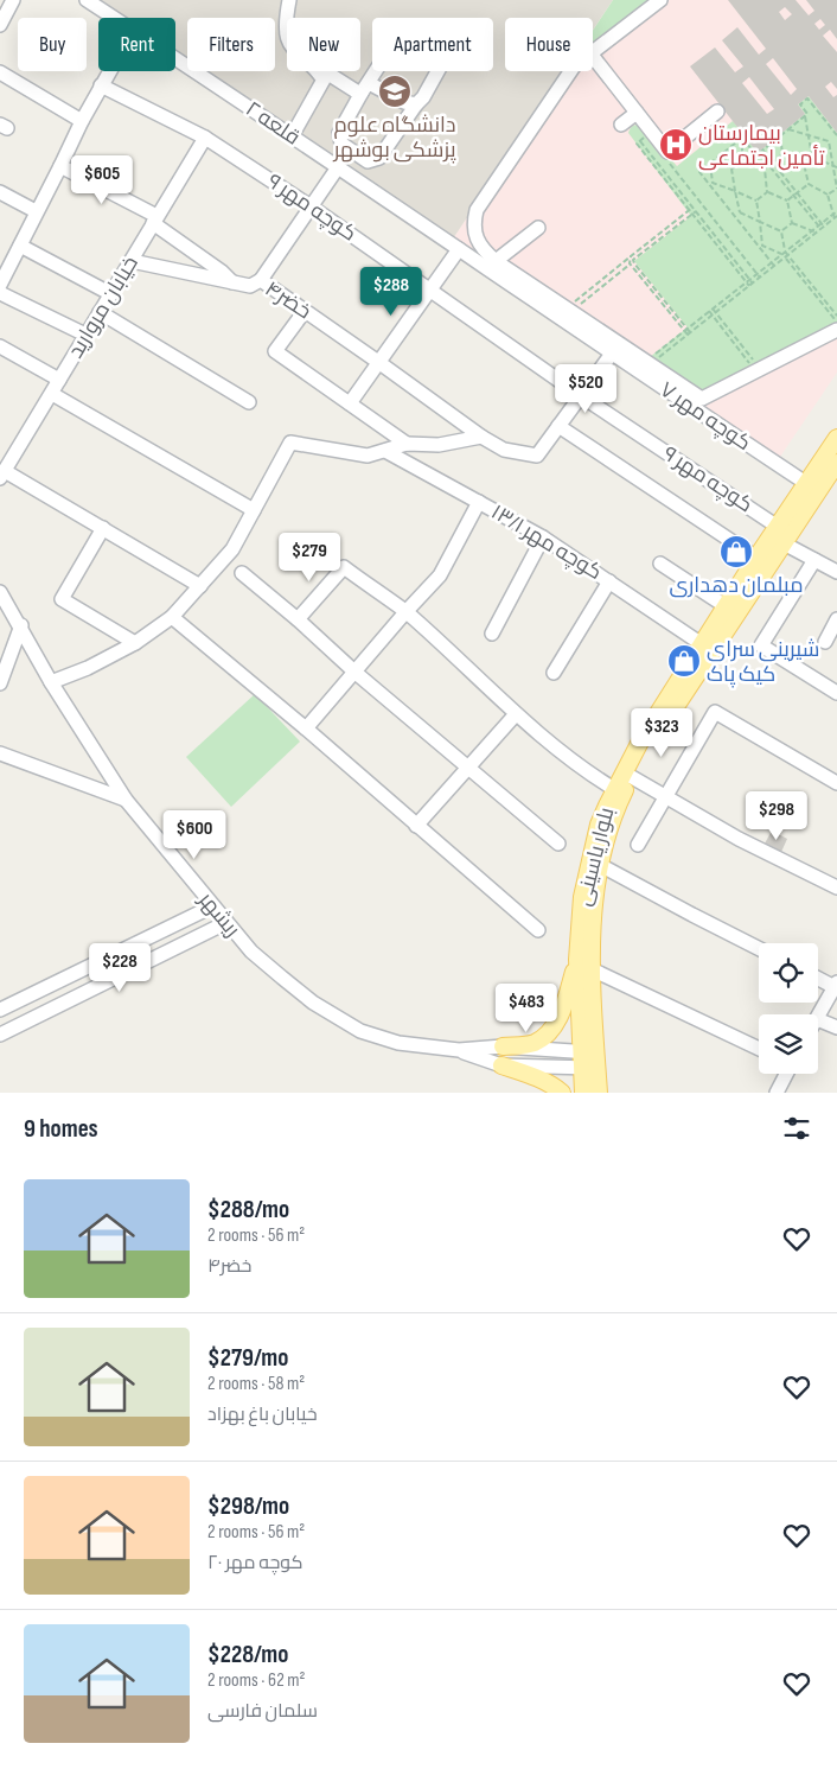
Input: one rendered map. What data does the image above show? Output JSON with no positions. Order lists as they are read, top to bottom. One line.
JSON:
{"streets":{"main road":["بلوار یاسینی"],"street":["قلعه ۲","کوچه مهر ۹","خضر۴","خیابان مروارید","کوچه مهر ۷","کوچه مهر ۱۳/۱","ریشهر"]},"crossings":[["قلعه ۲","کوچه مهر ۷"],["کوچه مهر ۹","خیابان مروارید"],["کوچه مهر ۹","بلوار یاسینی"],["خضر۴","خیابان مروارید"],["کوچه مهر ۷","بلوار یاسینی"],["کوچه مهر ۱۳/۱","بلوار یاسینی"],["بلوار یاسینی","ریشهر"]],"places":{"school or university":["دانشگاه علوم پزشکی بوشهر"],"hospital":["بیمارستان تأمین اجتماعی"],"shop":["مبلمان دهداری","شیرینی سرای کیک پاک"]},"page":{"chip":["Buy","Rent","Filters","New","Apartment","House"],"price":["$605","$288","$520","$279","$323","$298","$600","$228","$483"],"heading":"9 homes","list":[{"name":"$288/mo","note":"2 rooms · 56 m² · خضر۴"},{"name":"$279/mo","note":"2 rooms · 58 m² · خیابان باغ بهزاد"},{"name":"$298/mo","note":"2 rooms · 56 m² · کوچه مهر ۲۰"},{"name":"$228/mo","note":"2 rooms · 62 m² · سلمان فارسی"}]}}
